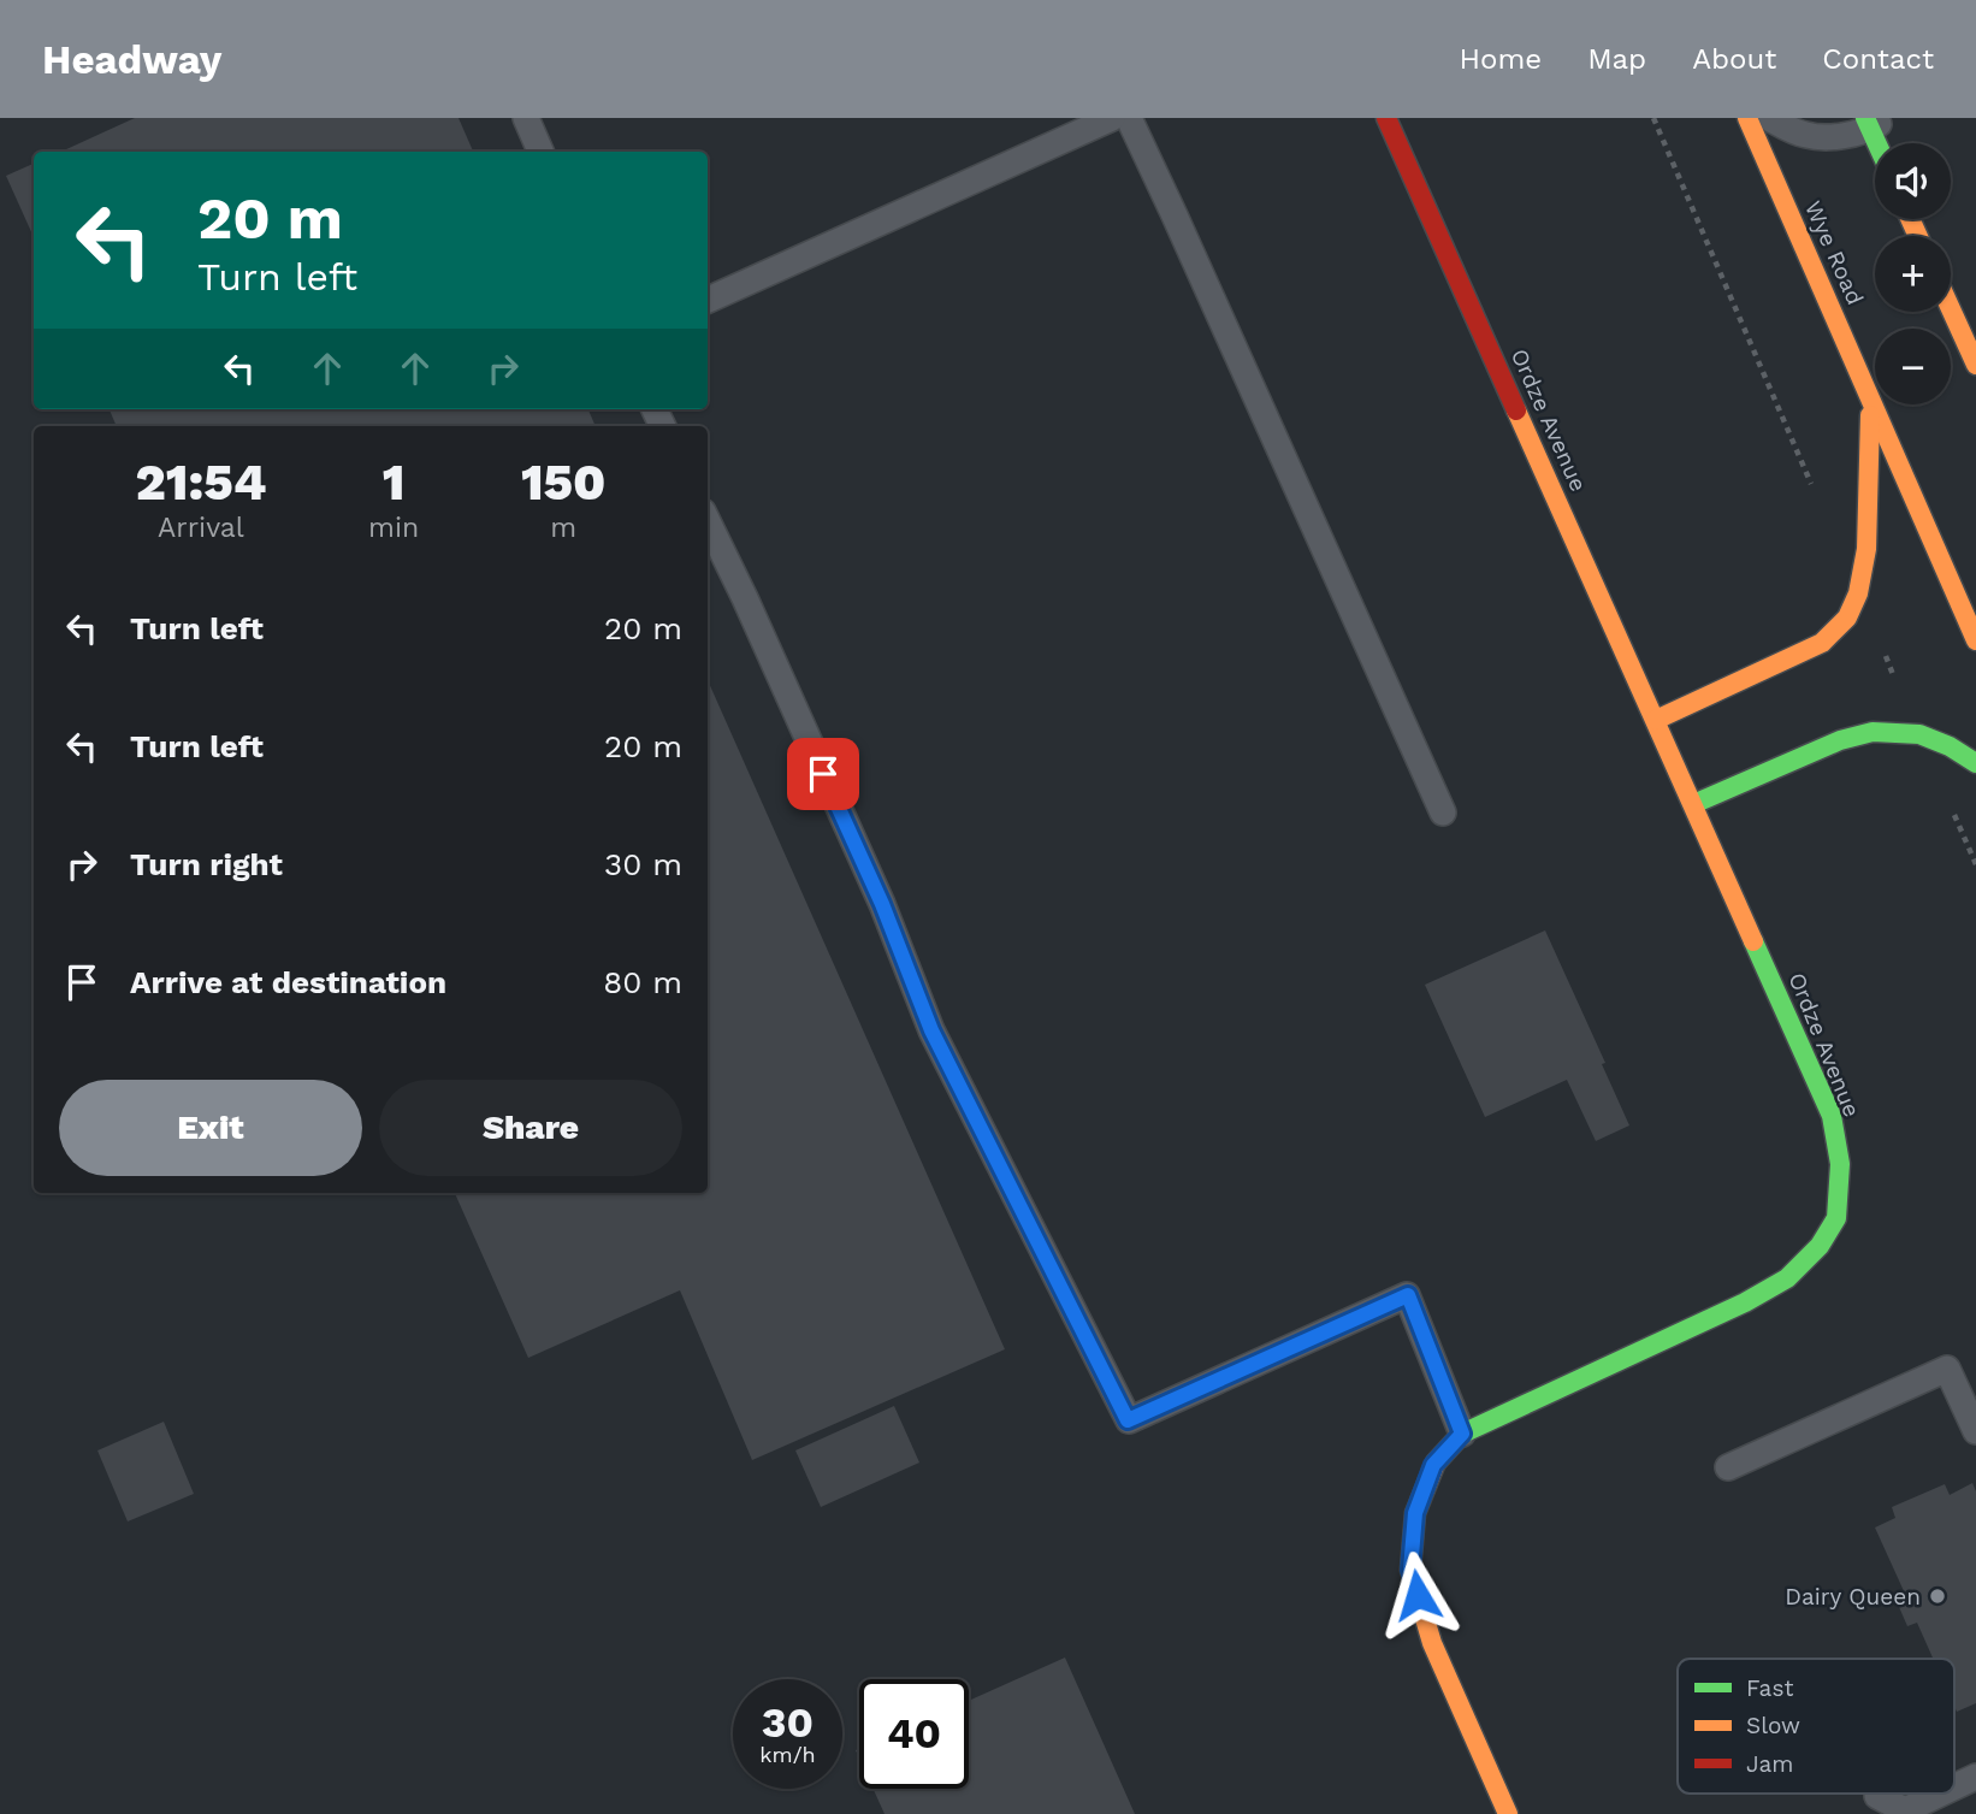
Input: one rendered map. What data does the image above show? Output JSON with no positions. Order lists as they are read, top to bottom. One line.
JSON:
{"streets":{"street":["Wye Road","Ordze Avenue"]},"places":["Dairy Queen"],"legend":["Fast","Slow","Jam"],"page":{"header":"Headway","nav":["Home","Map","About","Contact"],"map_buttons":["+","−"],"turn":["20 m","Turn left"],"eta":["21:54","Arrival","1","min","150","m"],"list":[{"name":"Turn left","value":"20 m"},{"name":"Turn left","value":"20 m"},{"name":"Turn right","value":"30 m"},{"name":"Arrive at destination","value":"80 m"}],"buttons":["Exit","Share"],"speed":"30 km/h","limit":"40"}}
